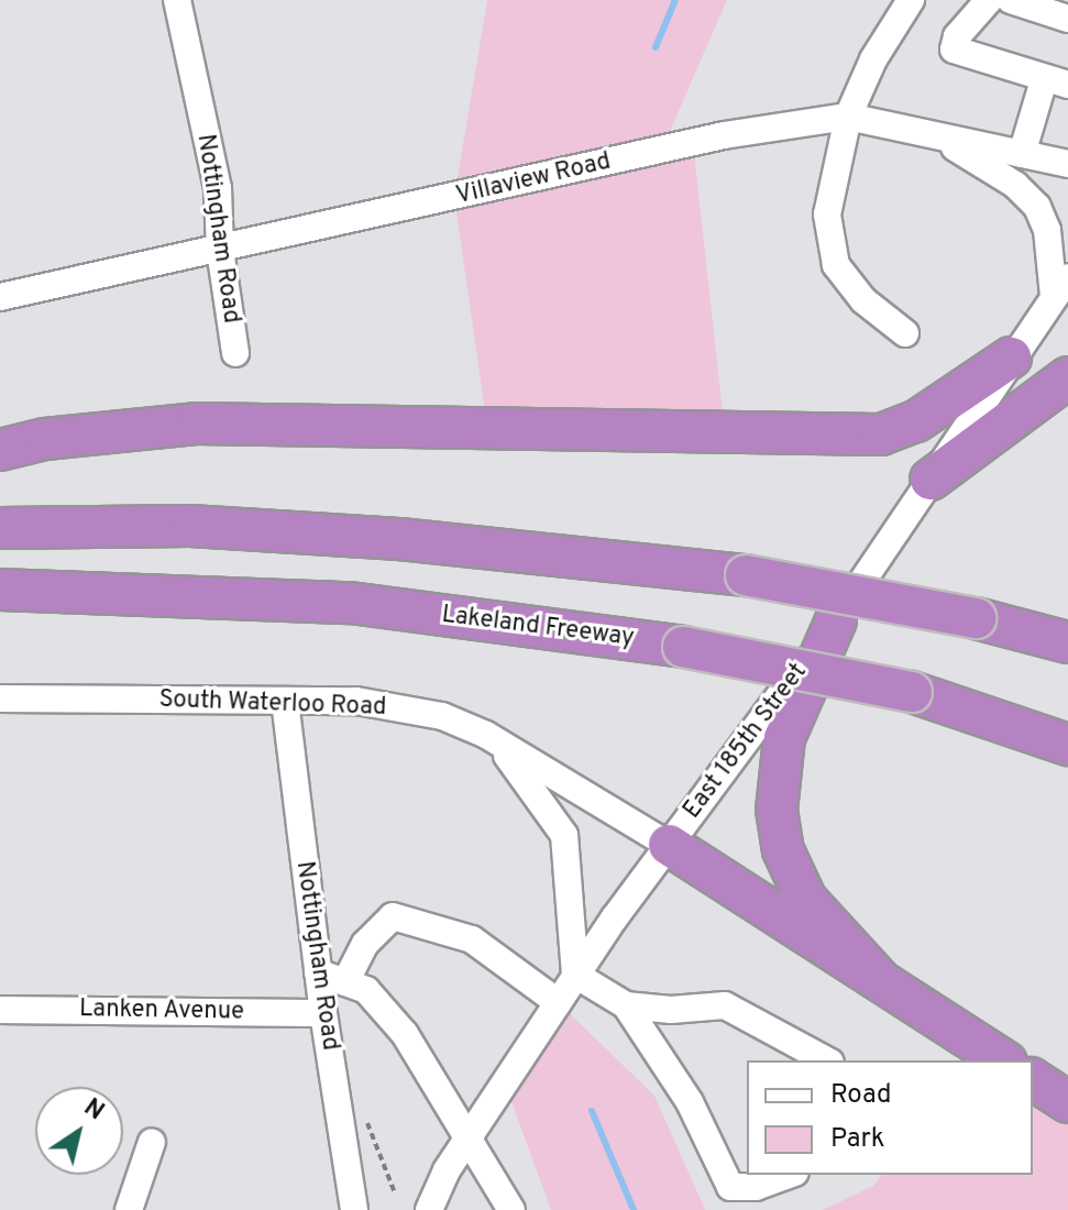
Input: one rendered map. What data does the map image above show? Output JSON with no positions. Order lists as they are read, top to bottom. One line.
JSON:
{"streets":{"highway":["Lakeland Freeway"],"street":["Villaview Road","Nottingham Road","South Waterloo Road","East 185th Street","Lanken Avenue"]},"crossings":[["Villaview Road","Nottingham Road"],["Nottingham Road","South Waterloo Road"],["Nottingham Road","Lanken Avenue"],["South Waterloo Road","East 185th Street"]],"legend":["Road","Park"],"north":"top right"}
